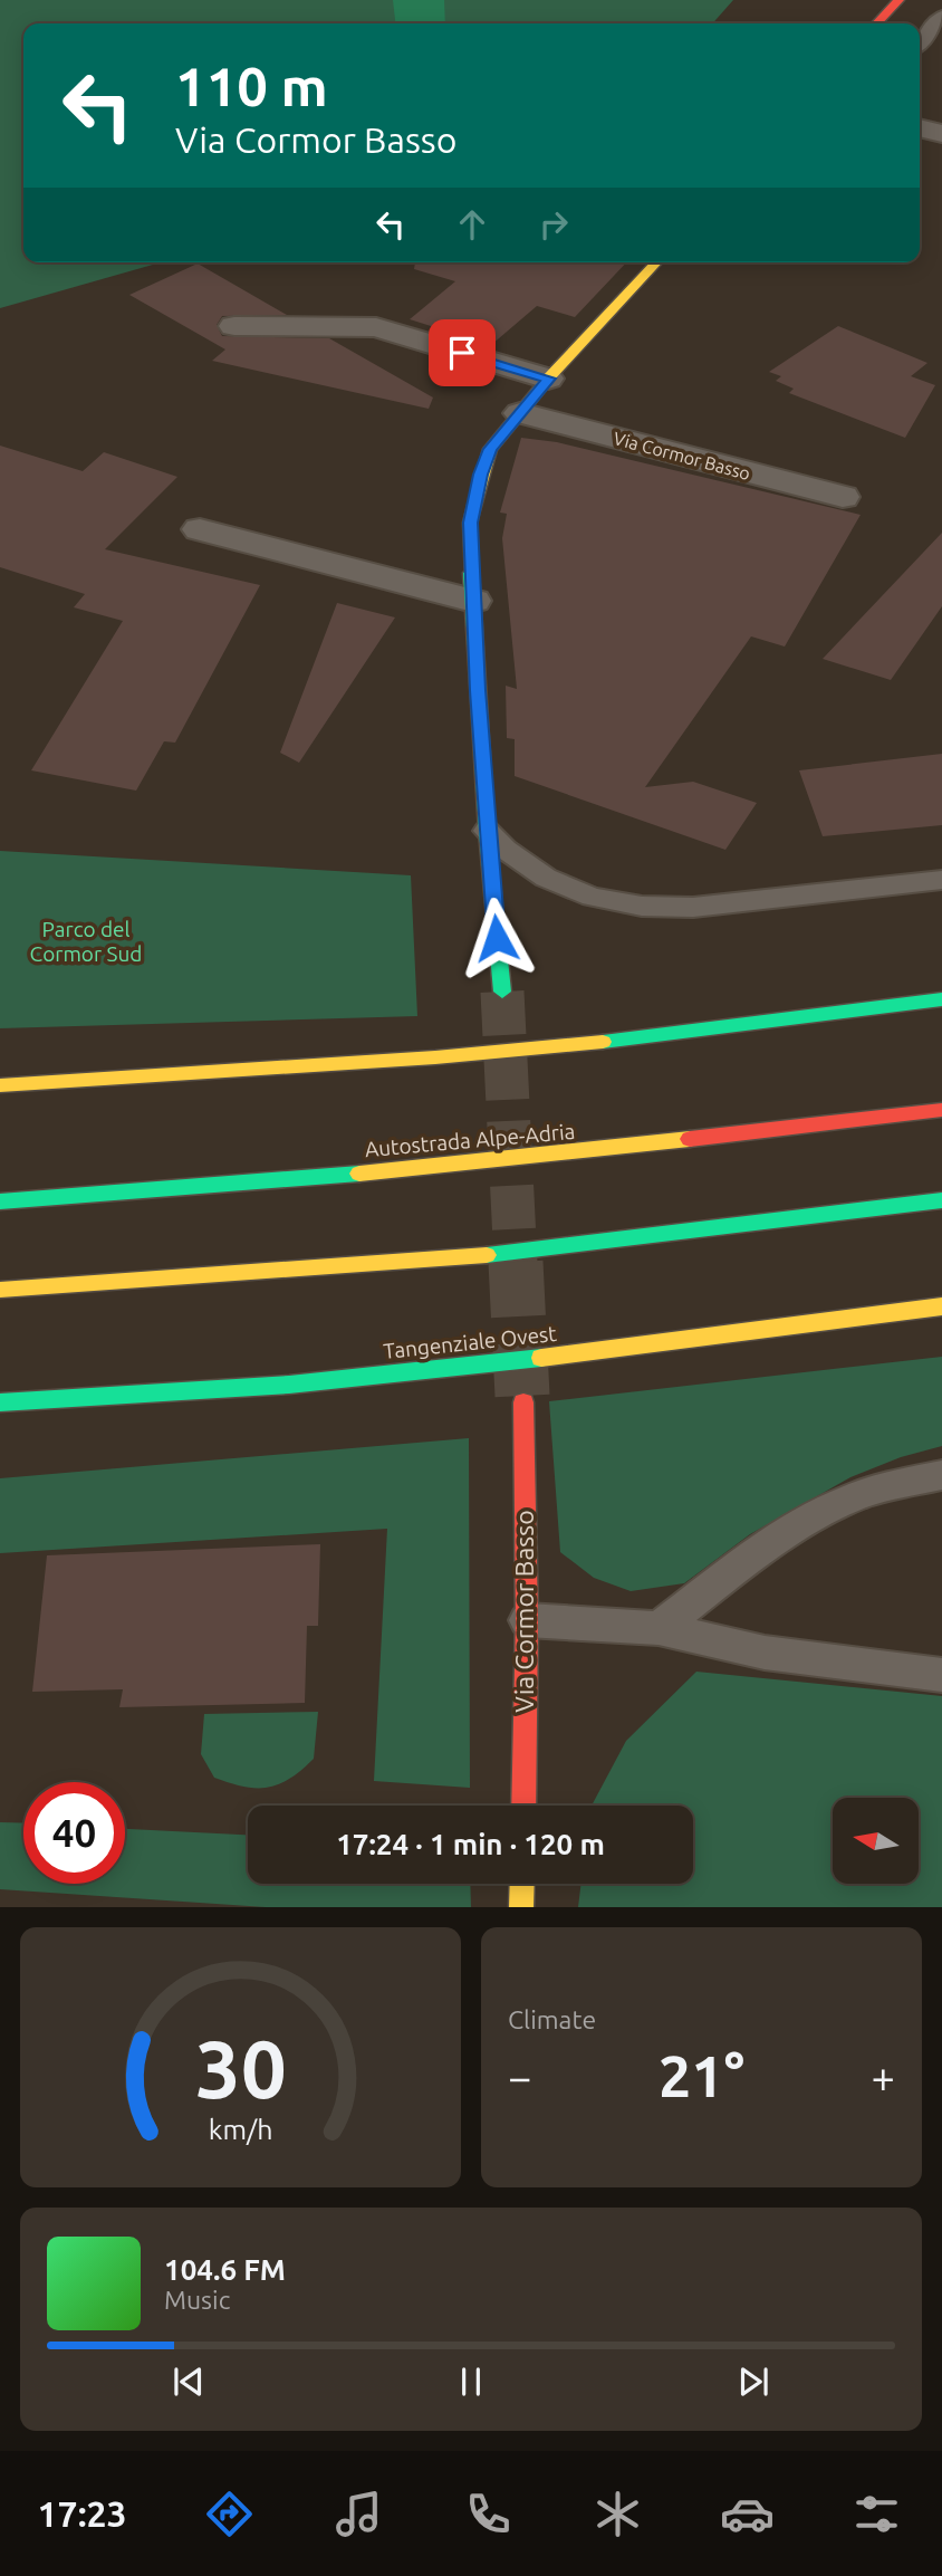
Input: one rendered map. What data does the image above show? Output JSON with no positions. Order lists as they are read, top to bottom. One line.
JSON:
{"streets":{"main road":["Via Cormor Basso","Autostrada Alpe-Adria","Tangenziale Ovest"]},"parks":["Parco del Cormor Sud"],"north":"left","page":{"turn":["110 m","Via Cormor Basso"],"limit":"40","trip":"17:24 · 1 min · 120 m","tile":"Climate","heat":["−","21°","+"],"song":["104.6 FM","Music"],"tabs":"17:23","gauge":["30","km/h"]}}
